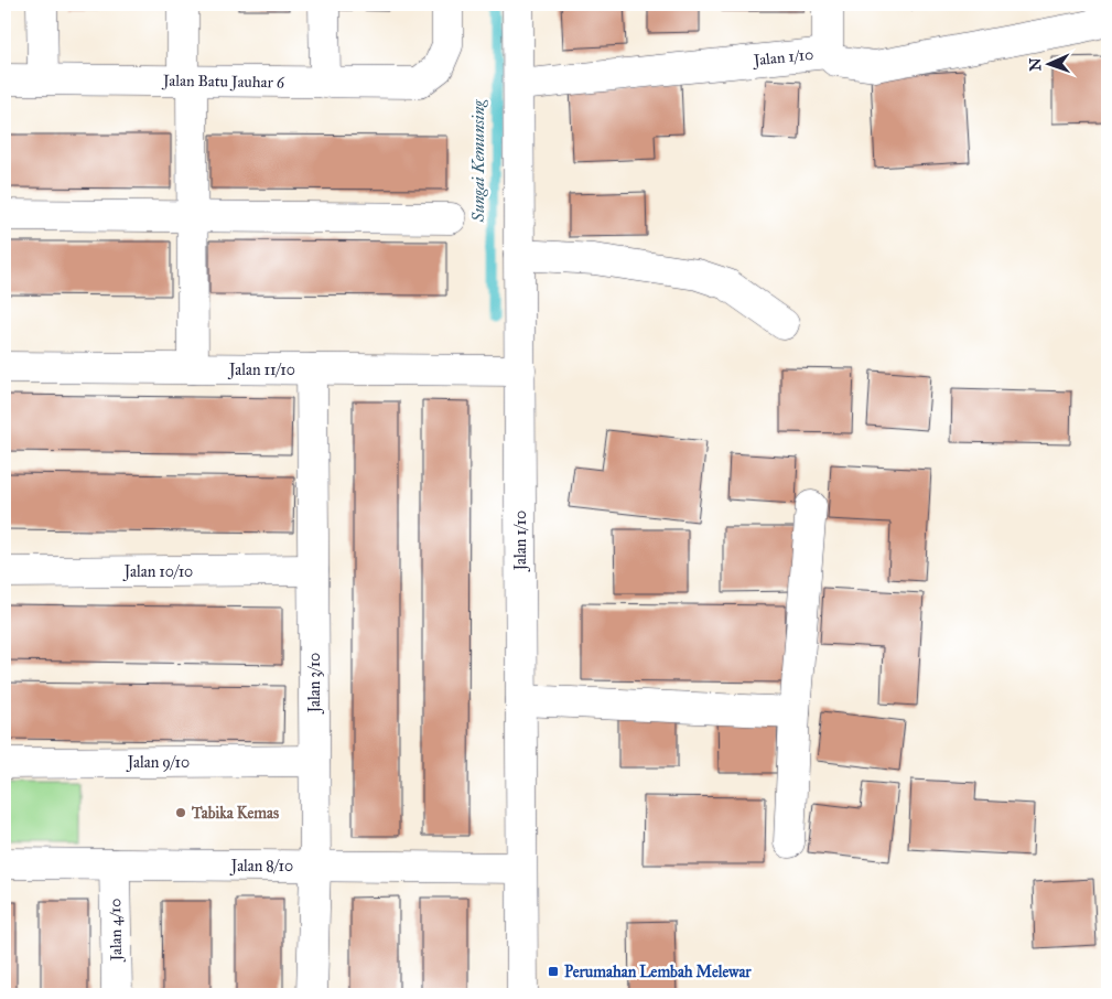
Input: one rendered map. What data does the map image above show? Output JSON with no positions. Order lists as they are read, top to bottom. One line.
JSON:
{"streets":{"street":["Jalan 1/10","Jalan Batu Jauhar 6","Jalan 11/10","Jalan 10/10","Jalan 3/10","Jalan 9/10","Jalan 8/10","Jalan 4/10"]},"crossings":[["Jalan 1/10","Jalan 11/10"],["Jalan 1/10","Jalan 8/10"],["Jalan 11/10","Jalan 3/10"],["Jalan 10/10","Jalan 3/10"],["Jalan 3/10","Jalan 9/10"],["Jalan 3/10","Jalan 8/10"],["Jalan 8/10","Jalan 4/10"]],"water":["Sungai Kemunsing"],"places":{"other":["Tabika Kemas"],"transit":["Perumahan Lembah Melewar"]},"north":"left"}
